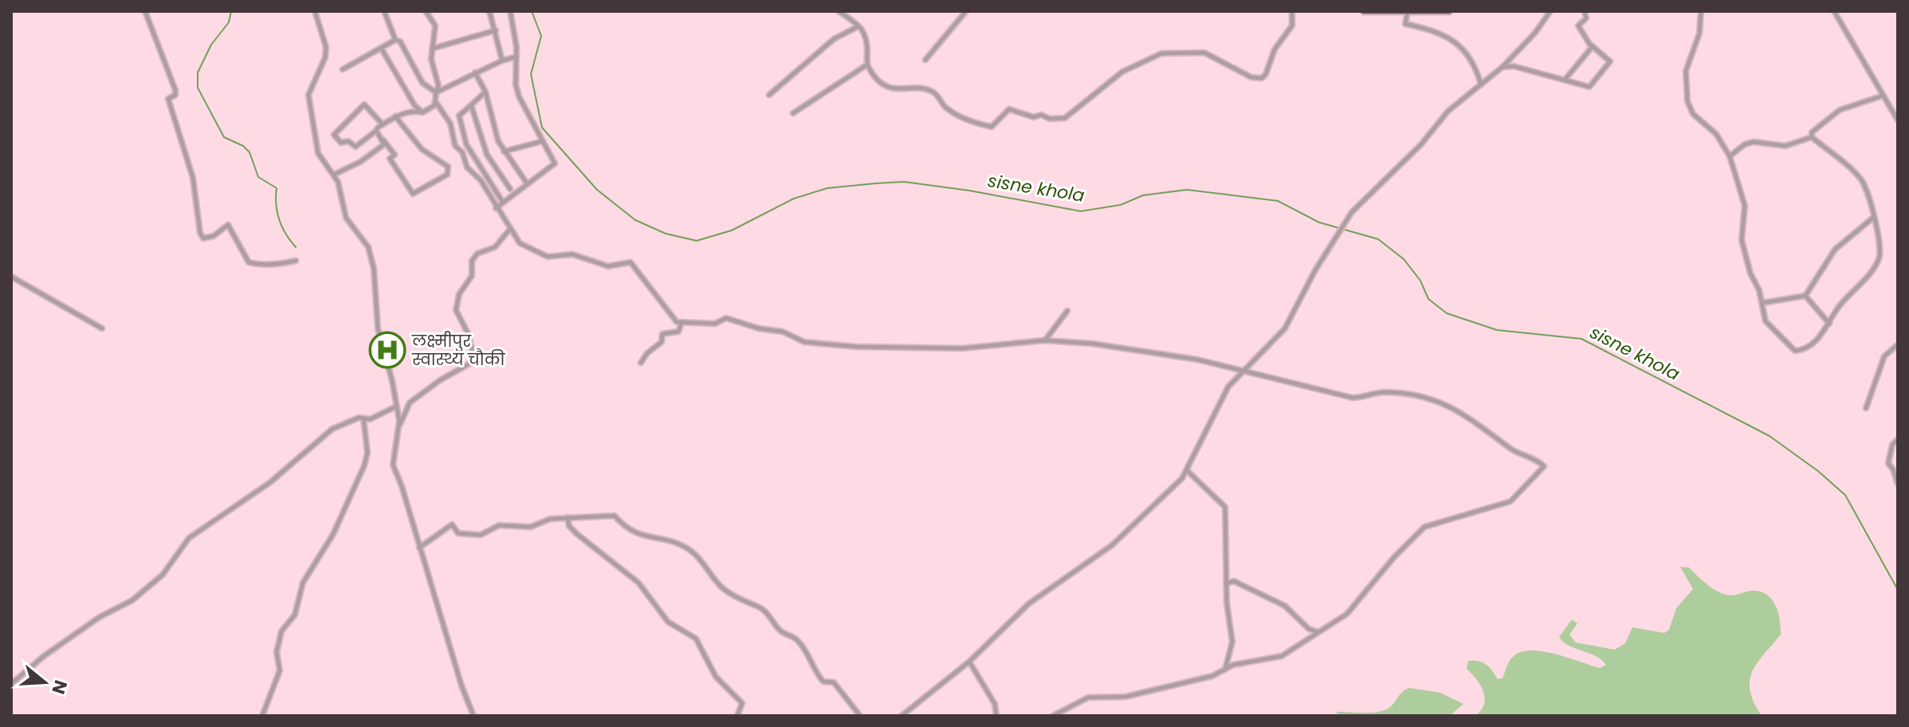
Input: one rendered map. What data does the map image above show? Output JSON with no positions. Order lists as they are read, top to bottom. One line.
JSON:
{"water":["sisne khola"],"places":{"hospital":["लक्ष्मीपुर स्वास्थ्य चौकी"]},"north":"right"}
